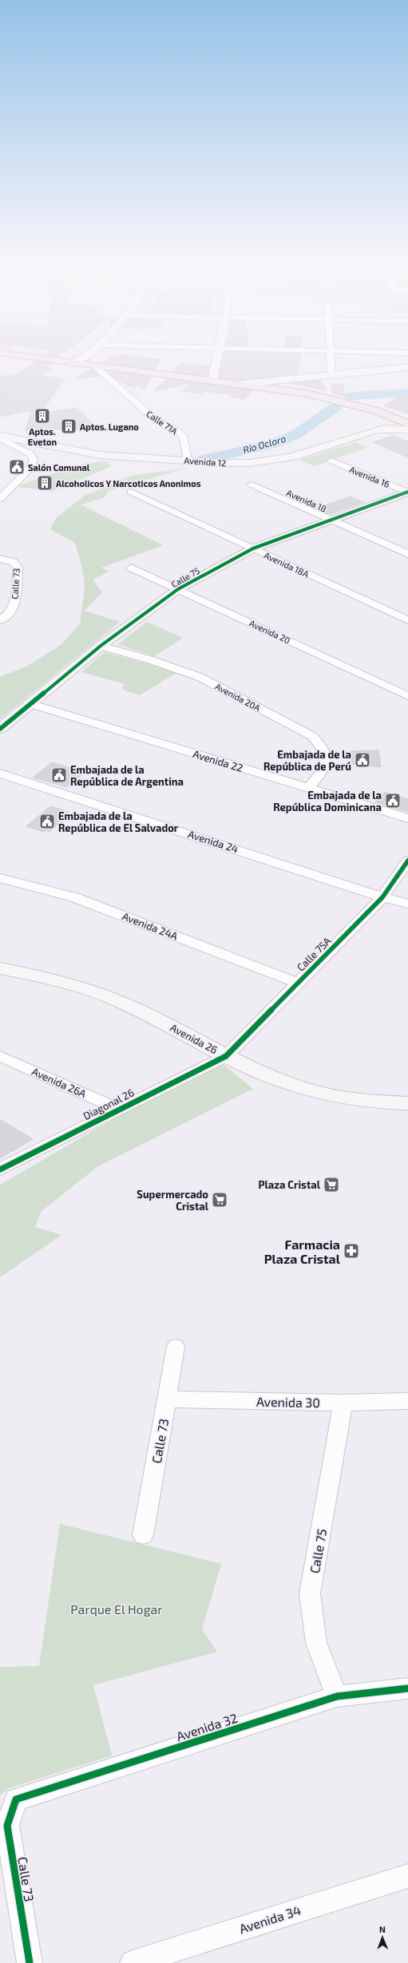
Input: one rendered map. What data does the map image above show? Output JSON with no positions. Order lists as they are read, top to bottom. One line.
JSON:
{"streets":{"street":["Calle 71A","Avenida 12","Avenida 16","Avenida 18","Avenida 18A","Calle 75","Calle 73","Avenida 20","Avenida 20A","Avenida 22","Avenida 24","Avenida 24A","Calle 75A","Avenida 26","Avenida 26A","Diagonal 26","Avenida 30","Avenida 32","Avenida 34"]},"crossings":[["Calle 71A","Avenida 12"],["Avenida 16","Calle 75"],["Avenida 18","Calle 75"],["Avenida 18A","Calle 75"],["Calle 75","Avenida 20"],["Calle 75","Avenida 20A"],["Calle 75","Avenida 22"],["Calle 75","Avenida 30"],["Calle 75","Avenida 32"],["Calle 73","Avenida 30"],["Calle 73","Avenida 32"],["Avenida 20A","Avenida 22"],["Avenida 24","Calle 75A"],["Avenida 24A","Calle 75A"],["Calle 75A","Avenida 26"],["Calle 75A","Diagonal 26"],["Avenida 26","Diagonal 26"],["Avenida 26A","Diagonal 26"]],"water":["Río Ocloro"],"parks":["Parque El Hogar"],"places":{"building":["Aptos. Eveton","Aptos. Lugano","Alcoholicos Y Narcoticos Anonimos"],"public building":["Salón Comunal","Embajada de la República de Perú","Embajada de la República de Argentina","Embajada de la República Dominicana","Embajada de la República de El Salvador"],"supermarket":["Plaza Cristal","Supermercado Cristal"],"pharmacy":["Farmacia Plaza Cristal"]},"north":"top"}
